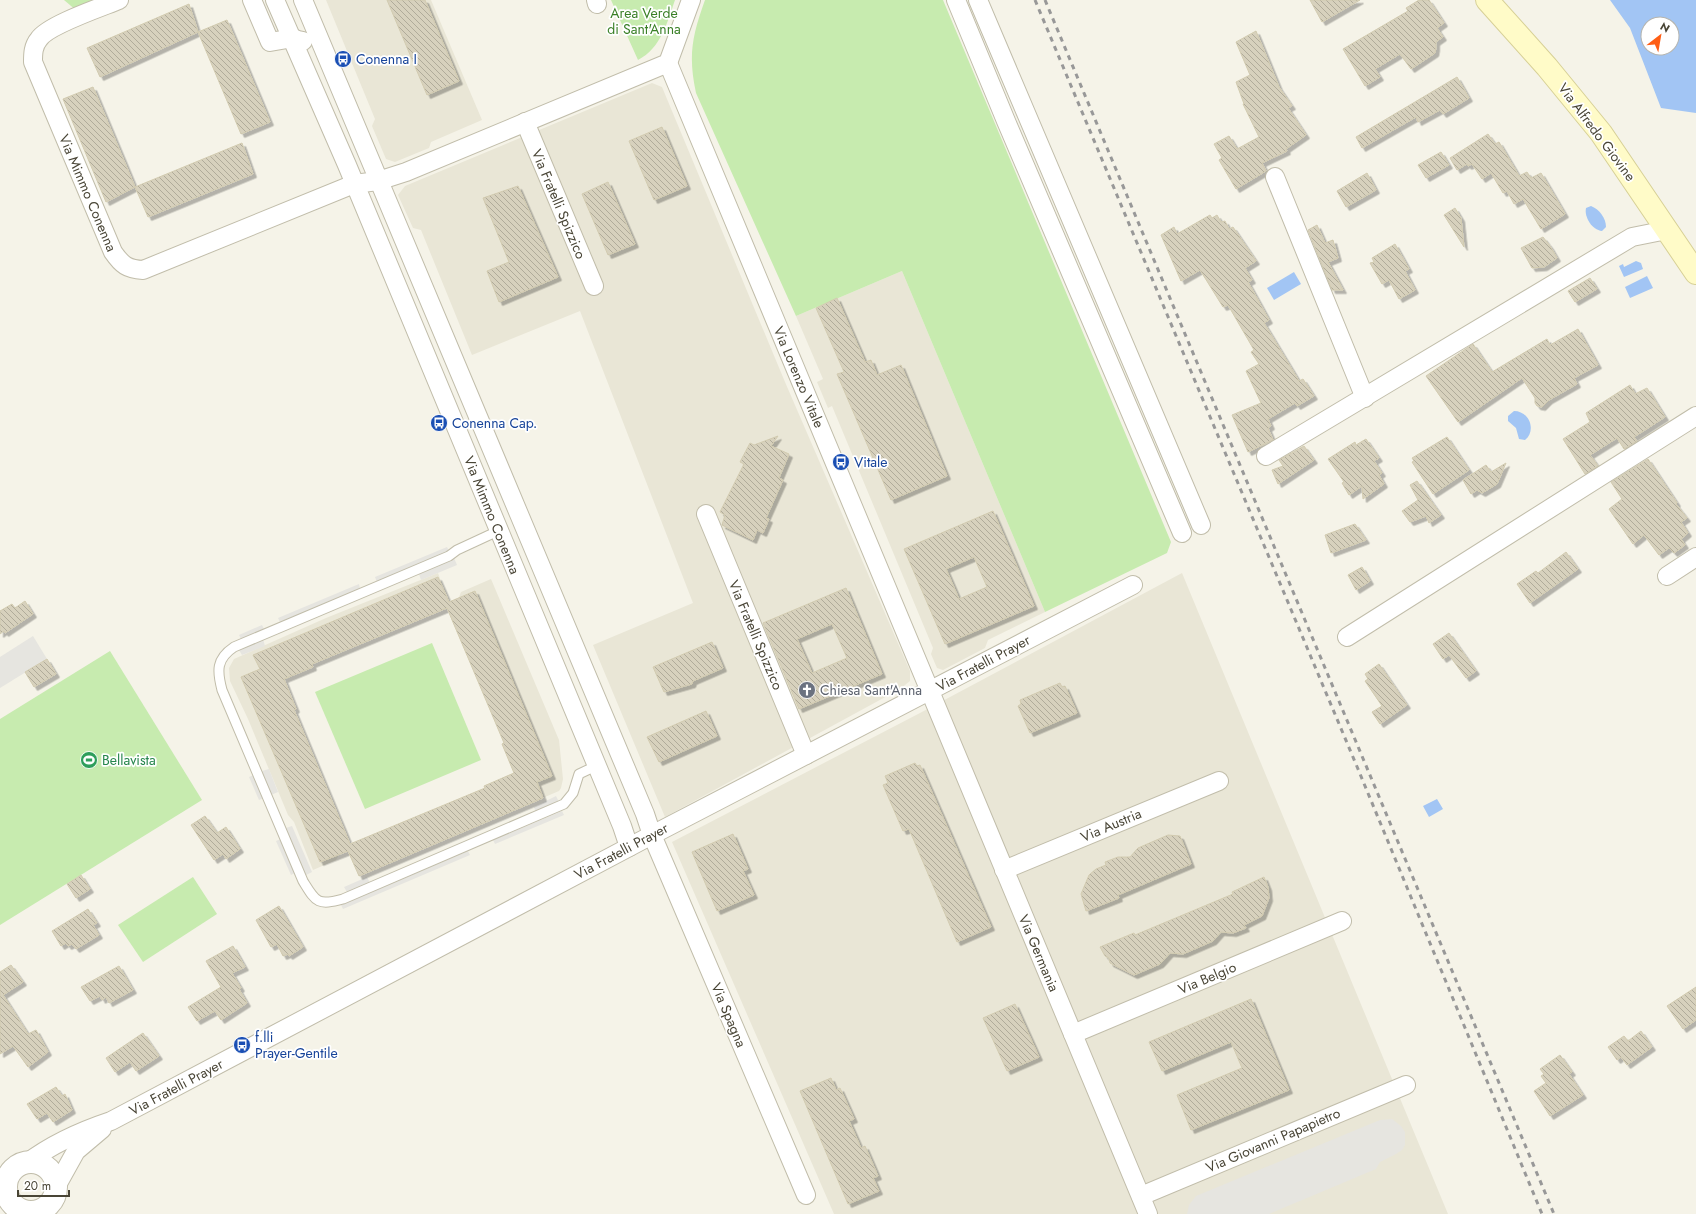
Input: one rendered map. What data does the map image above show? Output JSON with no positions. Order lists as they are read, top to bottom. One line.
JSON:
{"streets":{"main road":["Via Alfredo Giovine"],"street":["Via Mimmo Conenna","Via Fratelli Spizzico","Via Lorenzo Vitale","Via Fratelli Prayer","Via Austria","Via Germania","Via Belgio","Via Spagna","Via Giovanni Papapietro"]},"crossings":[["Via Mimmo Conenna","Via Fratelli Prayer"],["Via Mimmo Conenna","Via Spagna"],["Via Fratelli Spizzico","Via Fratelli Prayer"],["Via Lorenzo Vitale","Via Fratelli Prayer"],["Via Lorenzo Vitale","Via Germania"],["Via Fratelli Prayer","Via Germania"],["Via Fratelli Prayer","Via Spagna"],["Via Austria","Via Germania"],["Via Germania","Via Belgio"],["Via Germania","Via Giovanni Papapietro"]],"parks":["Area Verde di Sant'Anna"],"places":{"bus stop":["Conenna I","Conenna Cap.","Vitale","f.lli Prayer-Gentile"],"church":["Chiesa Sant'Anna"],"sports":["Bellavista"]},"scale_bar":"20 m","north":"top right"}
